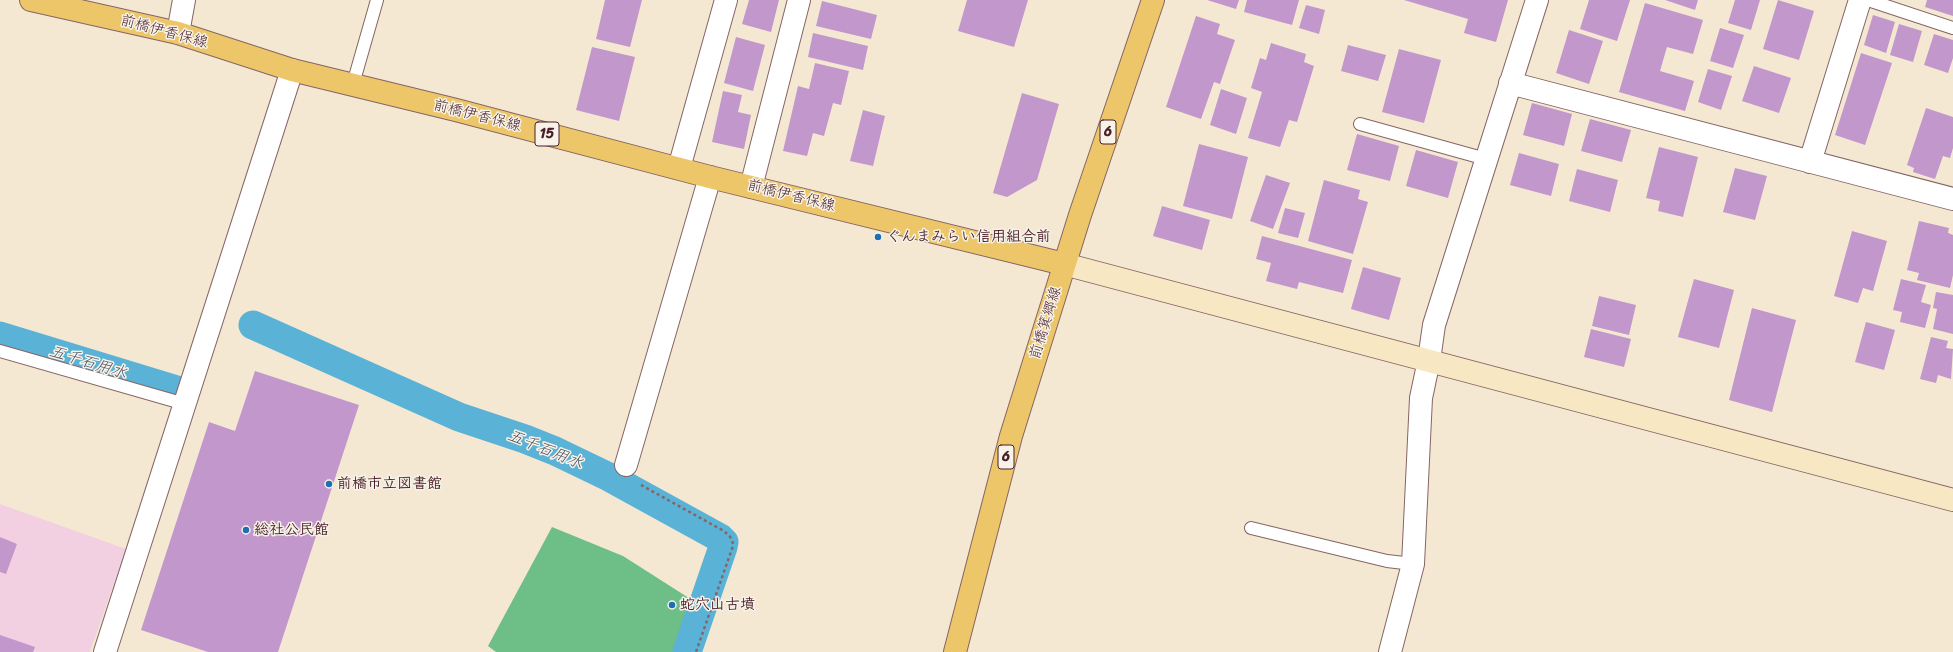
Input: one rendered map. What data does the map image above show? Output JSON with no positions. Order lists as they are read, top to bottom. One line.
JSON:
{"streets":{"main road":["前橋伊香保線","6","15","前橋箕郷線"]},"crossings":[["前橋伊香保線","前橋箕郷線"]],"water":["五千石用水"],"places":["ぐんまみらい信用組合前","前橋市立図書館","総社公民館","蛇穴山古墳"]}
